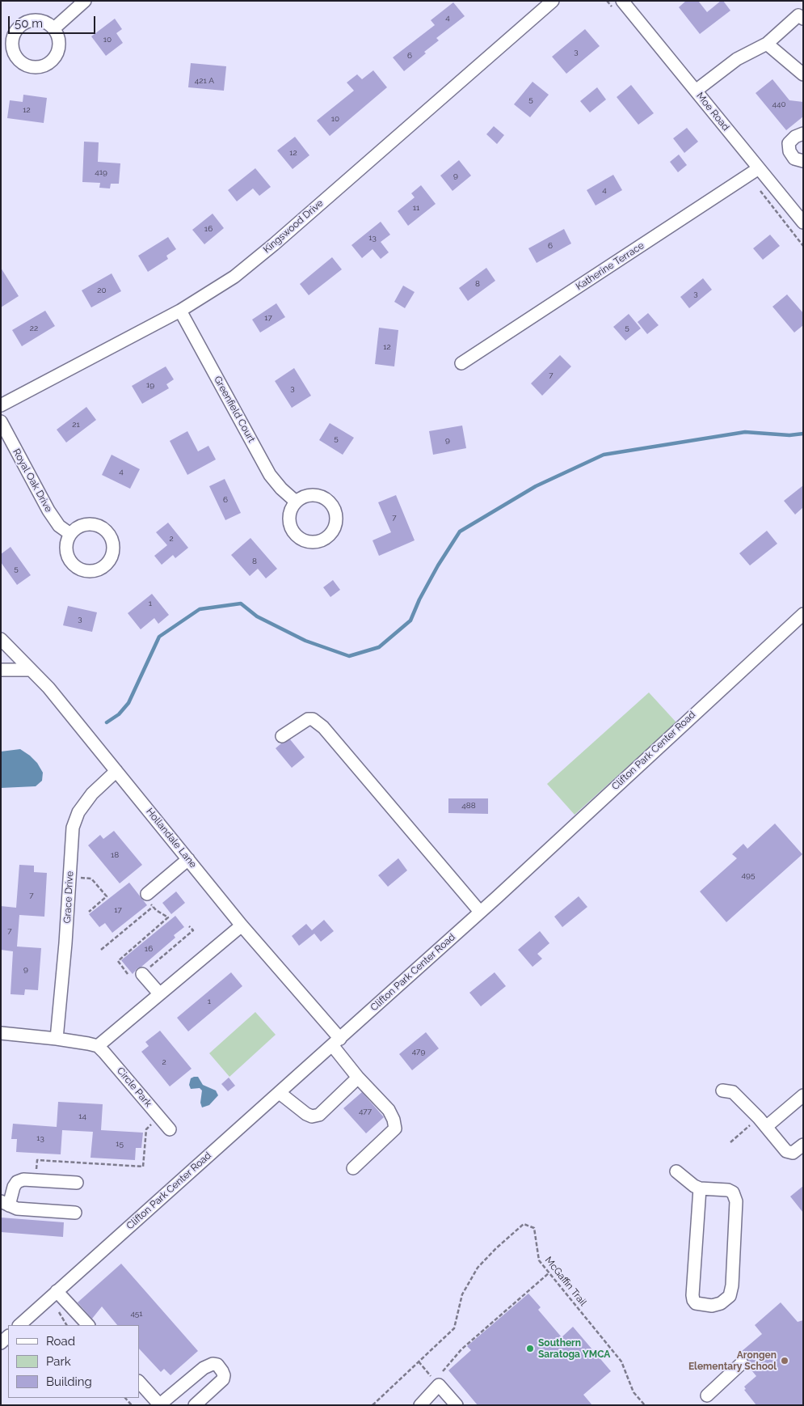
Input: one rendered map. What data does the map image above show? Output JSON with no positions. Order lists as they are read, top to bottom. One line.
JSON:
{"streets":{"street":["Moe Road","Kingswood Drive","Katherine Terrace","Greenfield Court","Royal Oak Drive","Clifton Park Center Road","Hollandale Lane","Grace Drive","Circle Park"],"path":["McGaffin Trail"]},"crossings":[["Moe Road","Katherine Terrace"],["Kingswood Drive","Greenfield Court"],["Clifton Park Center Road","Hollandale Lane"],["Hollandale Lane","Grace Drive"]],"places":["Southern Saratoga YMCA","Arongen Elementary School"],"house_numbers":["4","10","3","6","421 A","5","440","12","10","12","419","9","4","11","16","13","6","8","20","3","17","5","22","12","7","19","3","21","5","9","4","6","7","2","8","5","1","3","488","18","495","7","17","7","16","9","1","479","2","477","14","13","15","451"],"legend":["Road","Park","Building"],"scale_bar":"50 m"}
